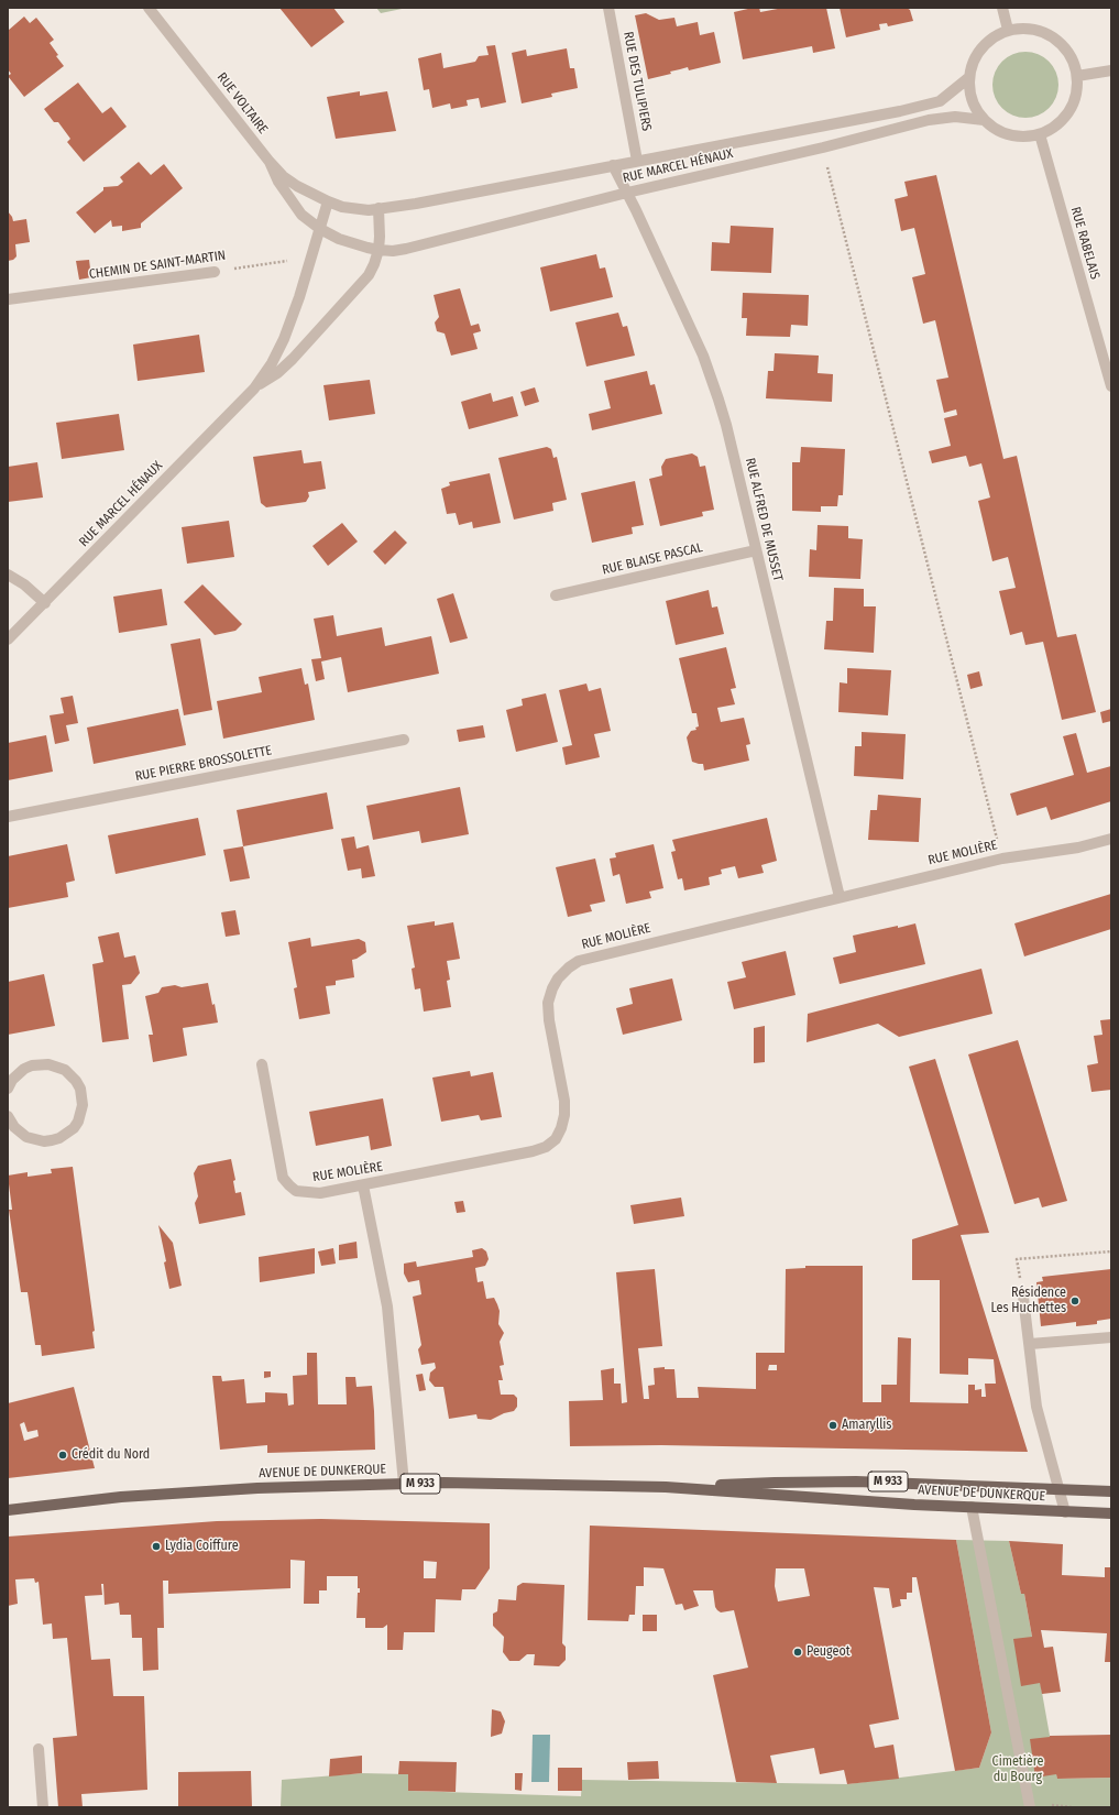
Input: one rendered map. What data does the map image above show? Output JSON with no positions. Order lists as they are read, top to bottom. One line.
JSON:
{"streets":{"main road":["AVENUE DE DUNKERQUE","M 933"],"street":["RUE DES TULIPIERS","RUE VOLTAIRE","RUE MARCEL HÉNAUX","RUE RABELAIS","CHEMIN DE SAINT-MARTIN","RUE ALFRED DE MUSSET","RUE BLAISE PASCAL","RUE PIERRE BROSSOLETTE","RUE MOLIÈRE"]},"crossings":[["RUE DES TULIPIERS","RUE MARCEL HÉNAUX"],["RUE VOLTAIRE","RUE MARCEL HÉNAUX"],["RUE MARCEL HÉNAUX","RUE RABELAIS"],["RUE MARCEL HÉNAUX","CHEMIN DE SAINT-MARTIN"],["RUE MARCEL HÉNAUX","RUE ALFRED DE MUSSET"],["RUE ALFRED DE MUSSET","RUE BLAISE PASCAL"],["RUE ALFRED DE MUSSET","RUE MOLIÈRE"]],"parks":["Cimetière du Bourg"],"places":["Résidence Les Huchettes","Amaryllis","Crédit du Nord","Lydia Coiffure","Peugeot"]}
